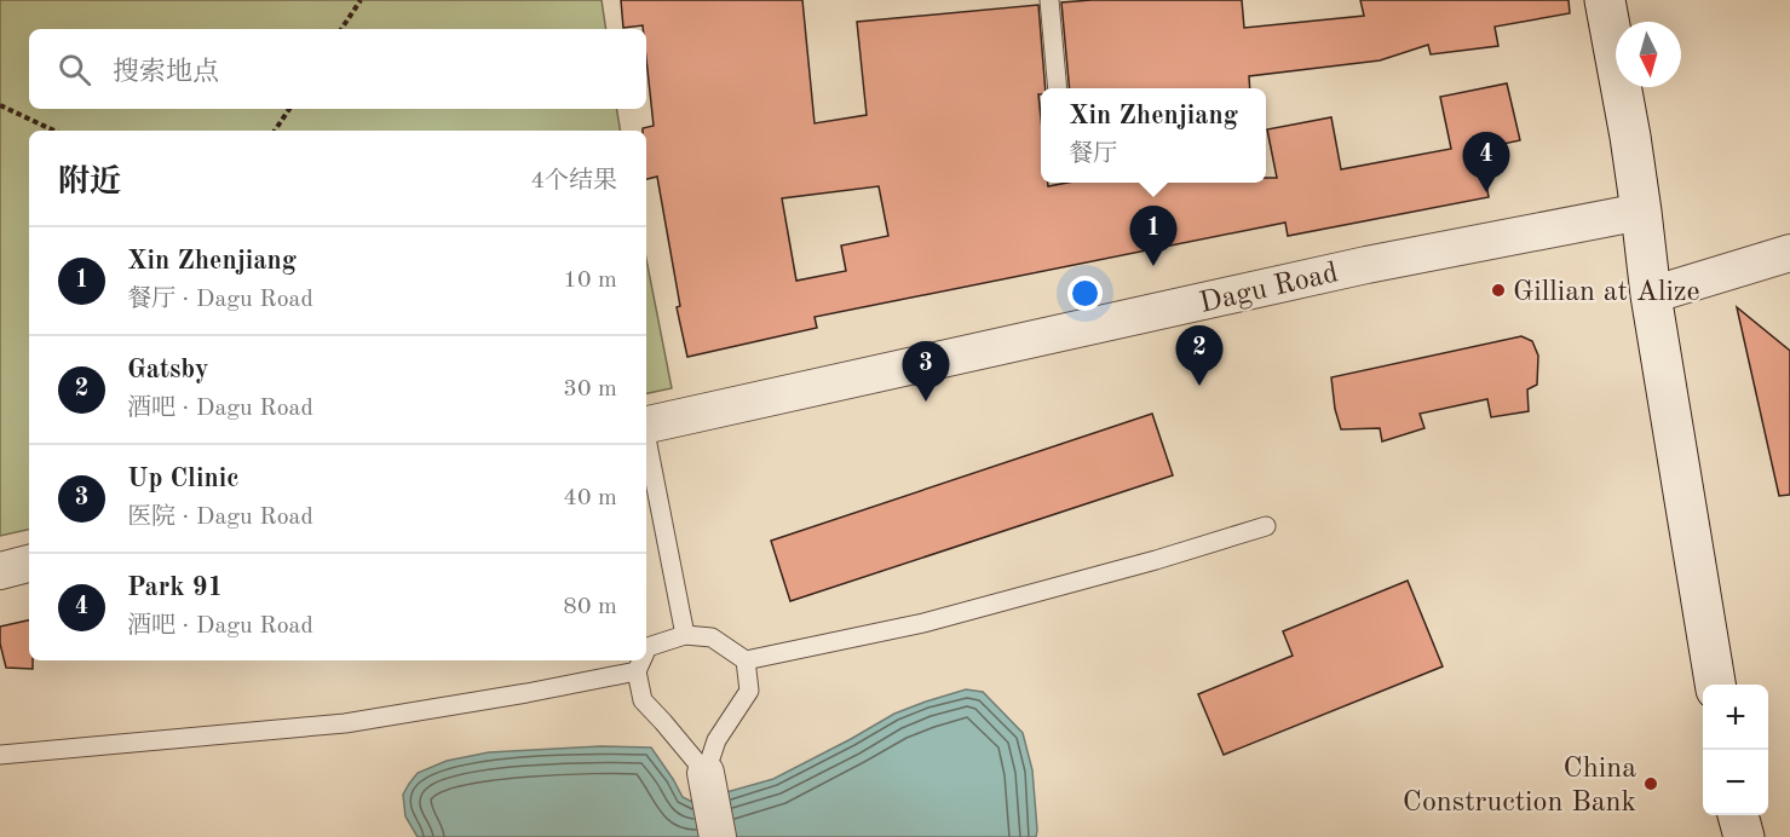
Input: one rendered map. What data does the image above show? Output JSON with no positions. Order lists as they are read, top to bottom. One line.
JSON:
{"streets":{"street":["Dagu Road"]},"places":["Gillian at Alize","China Construction Bank"],"north":"bottom","page":{"search":"搜索地点","popup":["Xin Zhenjiang","餐厅"],"heading":["附近","4个结果"],"pins":["4","1","2","3"],"list":[{"mark":"1","name":"Xin Zhenjiang","note":"餐厅 · Dagu Road","value":"10 m"},{"mark":"2","name":"Gatsby","note":"酒吧 · Dagu Road","value":"30 m"},{"mark":"3","name":"Up Clinic","note":"医院 · Dagu Road","value":"40 m"},{"mark":"4","name":"Park 91","note":"酒吧 · Dagu Road","value":"80 m"}],"map_buttons":["+","−"]}}
